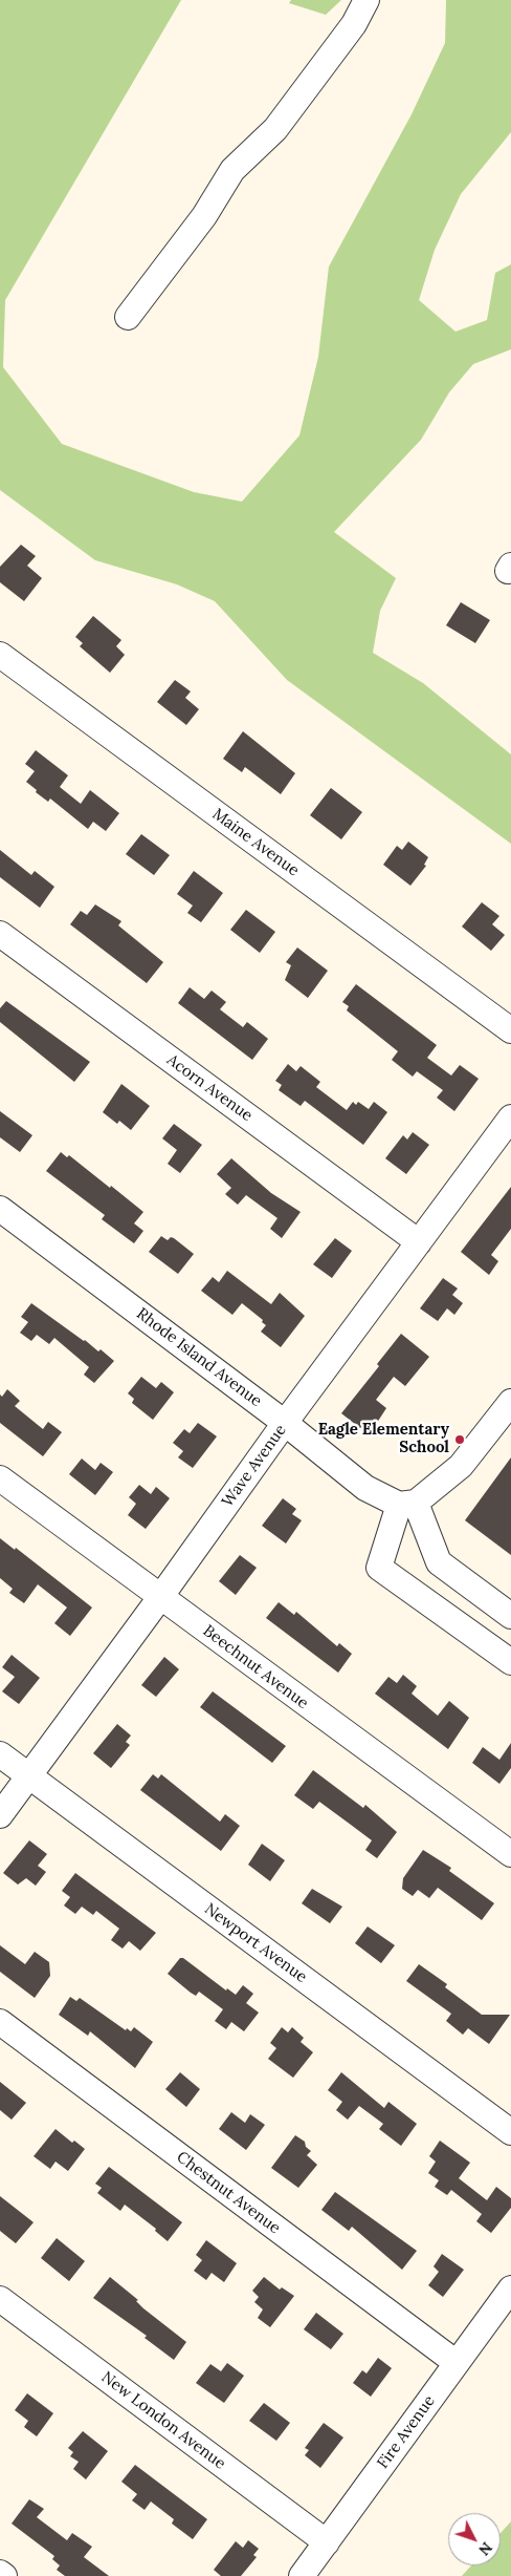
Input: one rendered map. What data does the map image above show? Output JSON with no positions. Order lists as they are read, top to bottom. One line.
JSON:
{"streets":{"street":["Maine Avenue","Acorn Avenue","Rhode Island Avenue","Wave Avenue","Beechnut Avenue","Newport Avenue","Chestnut Avenue","New London Avenue","Fire Avenue"]},"crossings":[["Acorn Avenue","Wave Avenue"],["Rhode Island Avenue","Wave Avenue"],["Wave Avenue","Beechnut Avenue"],["Wave Avenue","Newport Avenue"],["Chestnut Avenue","Fire Avenue"],["New London Avenue","Fire Avenue"]],"places":["Eagle Elementary School"],"north":"bottom right"}
